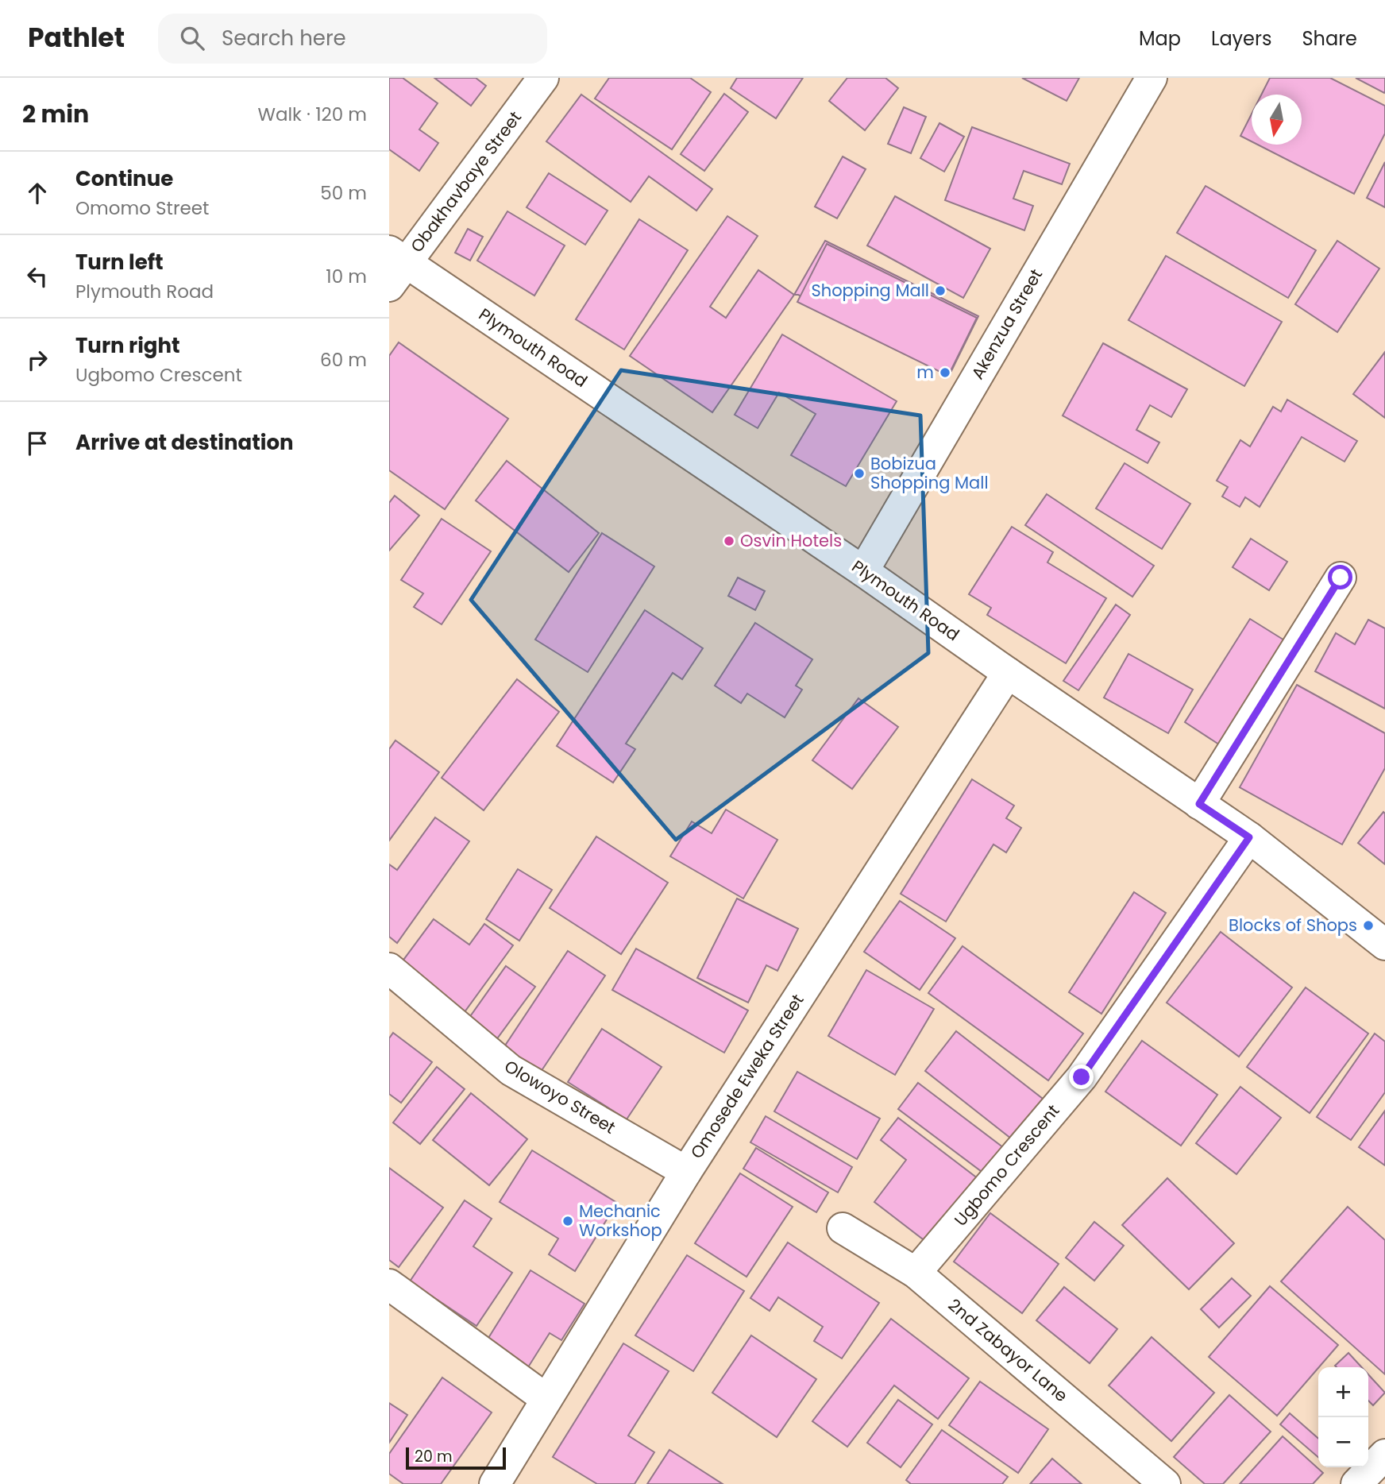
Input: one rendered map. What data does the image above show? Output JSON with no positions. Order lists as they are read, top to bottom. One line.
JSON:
{"streets":{"street":["Obakhavbaye Street","Akenzua Street","Plymouth Road","Omosede Eweka Street","Olowoyo Street","Ugbomo Crescent","2nd Zabayor Lane"]},"crossings":[["Obakhavbaye Street","Plymouth Road"],["Akenzua Street","Plymouth Road"],["Plymouth Road","Omosede Eweka Street"],["Plymouth Road","Ugbomo Crescent"],["Omosede Eweka Street","Olowoyo Street"],["Ugbomo Crescent","2nd Zabayor Lane"]],"places":["Shopping Mall","m","Bobizua Shopping Mall","Osvin Hotels","Blocks of Shops","Mechanic Workshop"],"scale_bar":"20 m","north":"bottom","page":{"header":"Pathlet","search":"Search here","nav":["Map","Layers","Share"],"heading":["2 min","Walk · 120 m"],"list":[["Continue","Omomo Street","50 m"],["Turn left","Plymouth Road","10 m"],["Turn right","Ugbomo Crescent","60 m"],"Arrive at destination"],"map_buttons":["+","−"],"scale":"20 m"}}
